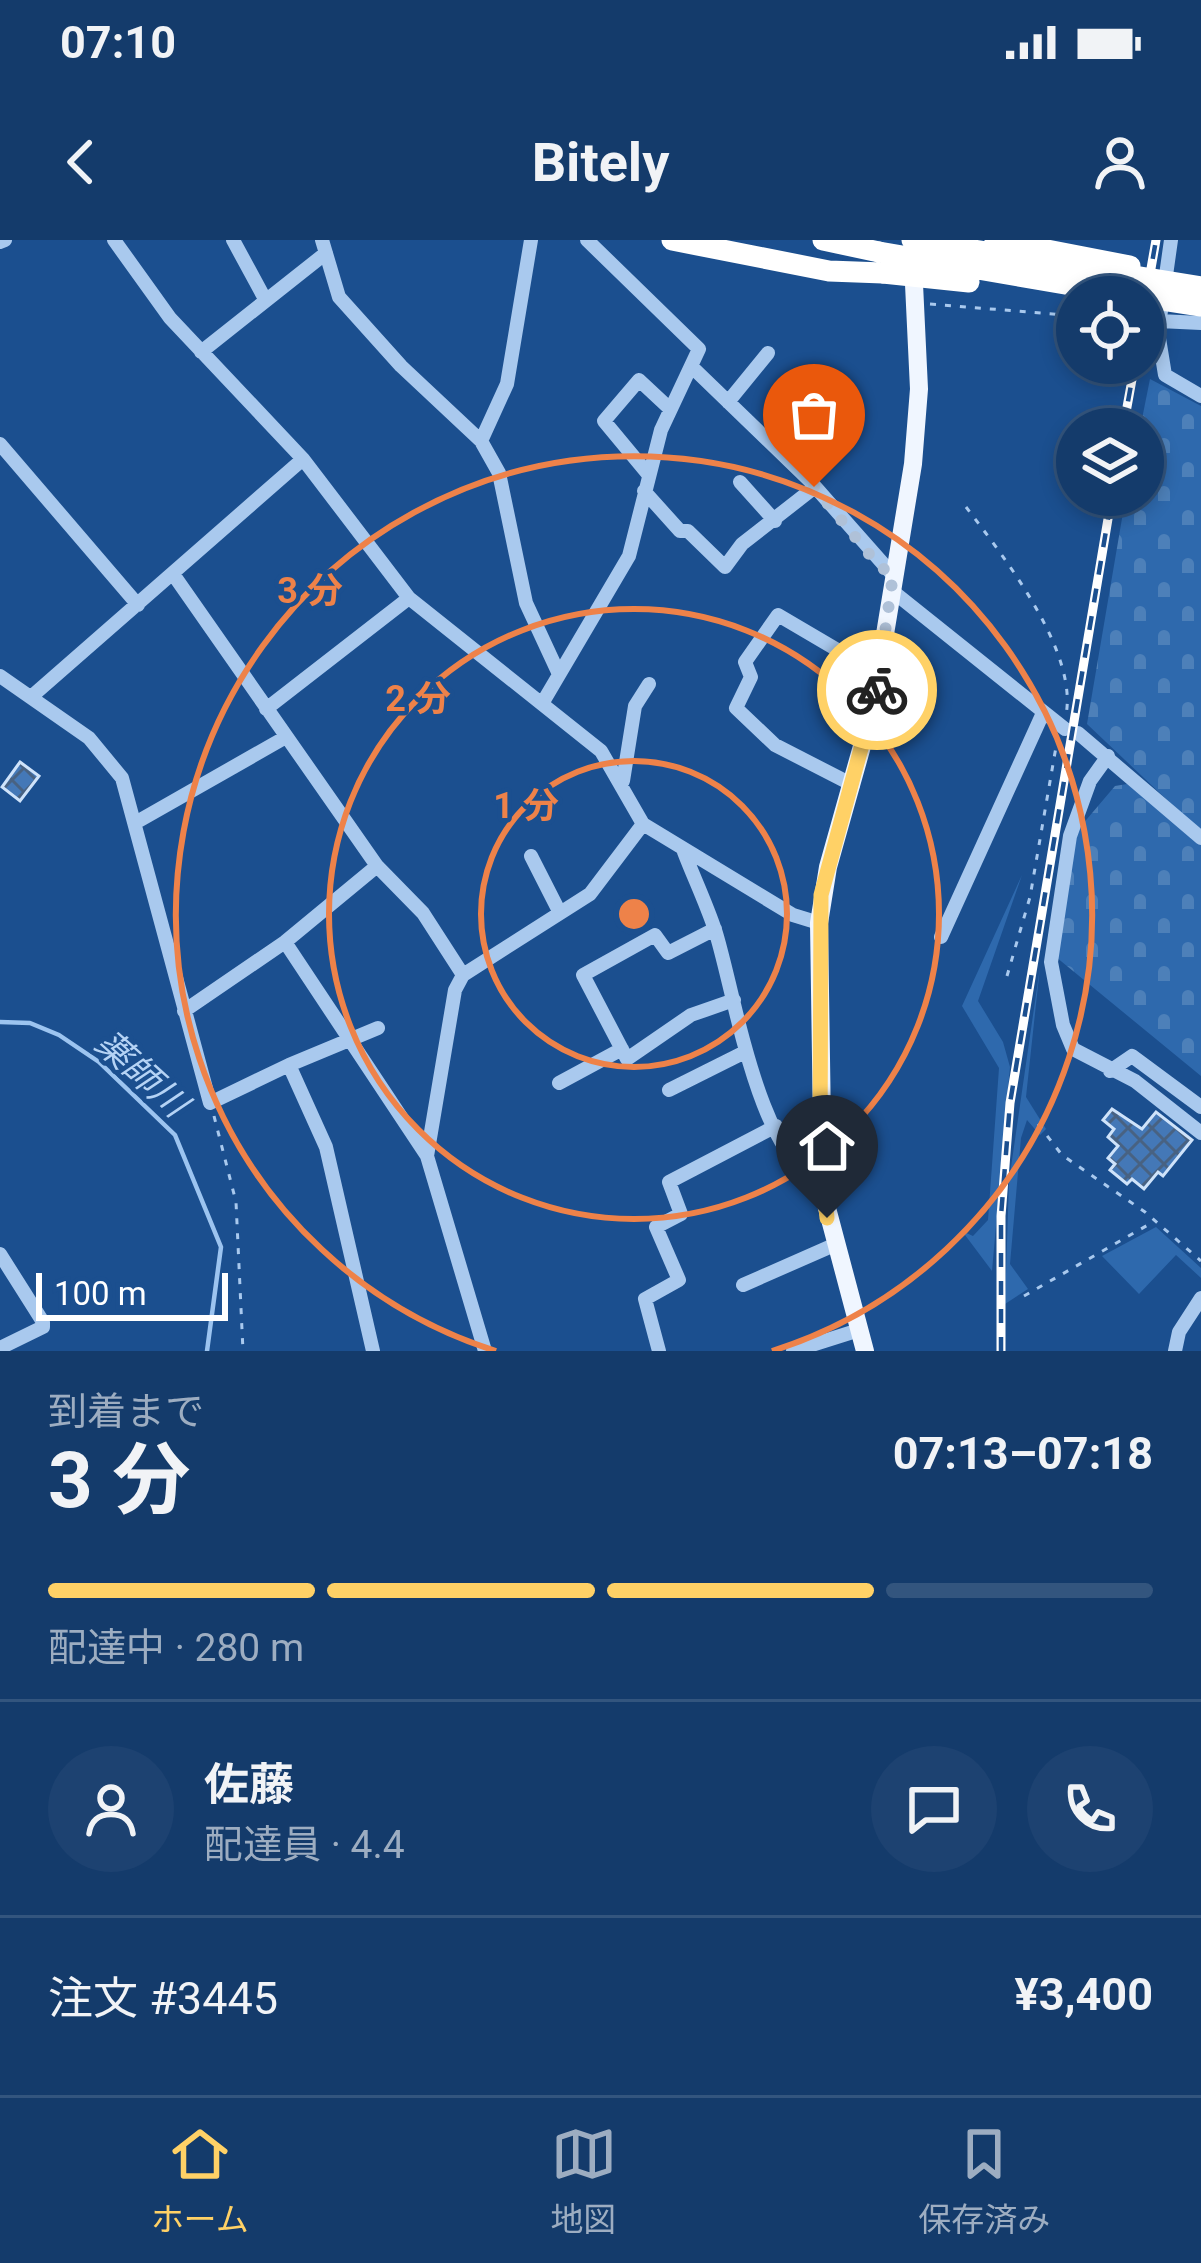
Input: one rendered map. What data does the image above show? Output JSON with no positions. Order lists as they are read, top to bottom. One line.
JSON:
{"water":["薬師川"],"scale_bar":"100 m","page":{"status":"07:10","header":"Bitely","scale":"100 m","heading":["3 分","到着まで","07:13–07:18"],"panel":["佐藤","配達員 · 4.4","注文 #3445","¥3,400"],"bar":"配達中 · 280 m","tabs":["ホーム","地図","保存済み"]},"rings":["3 分","2 分","1 分"]}
